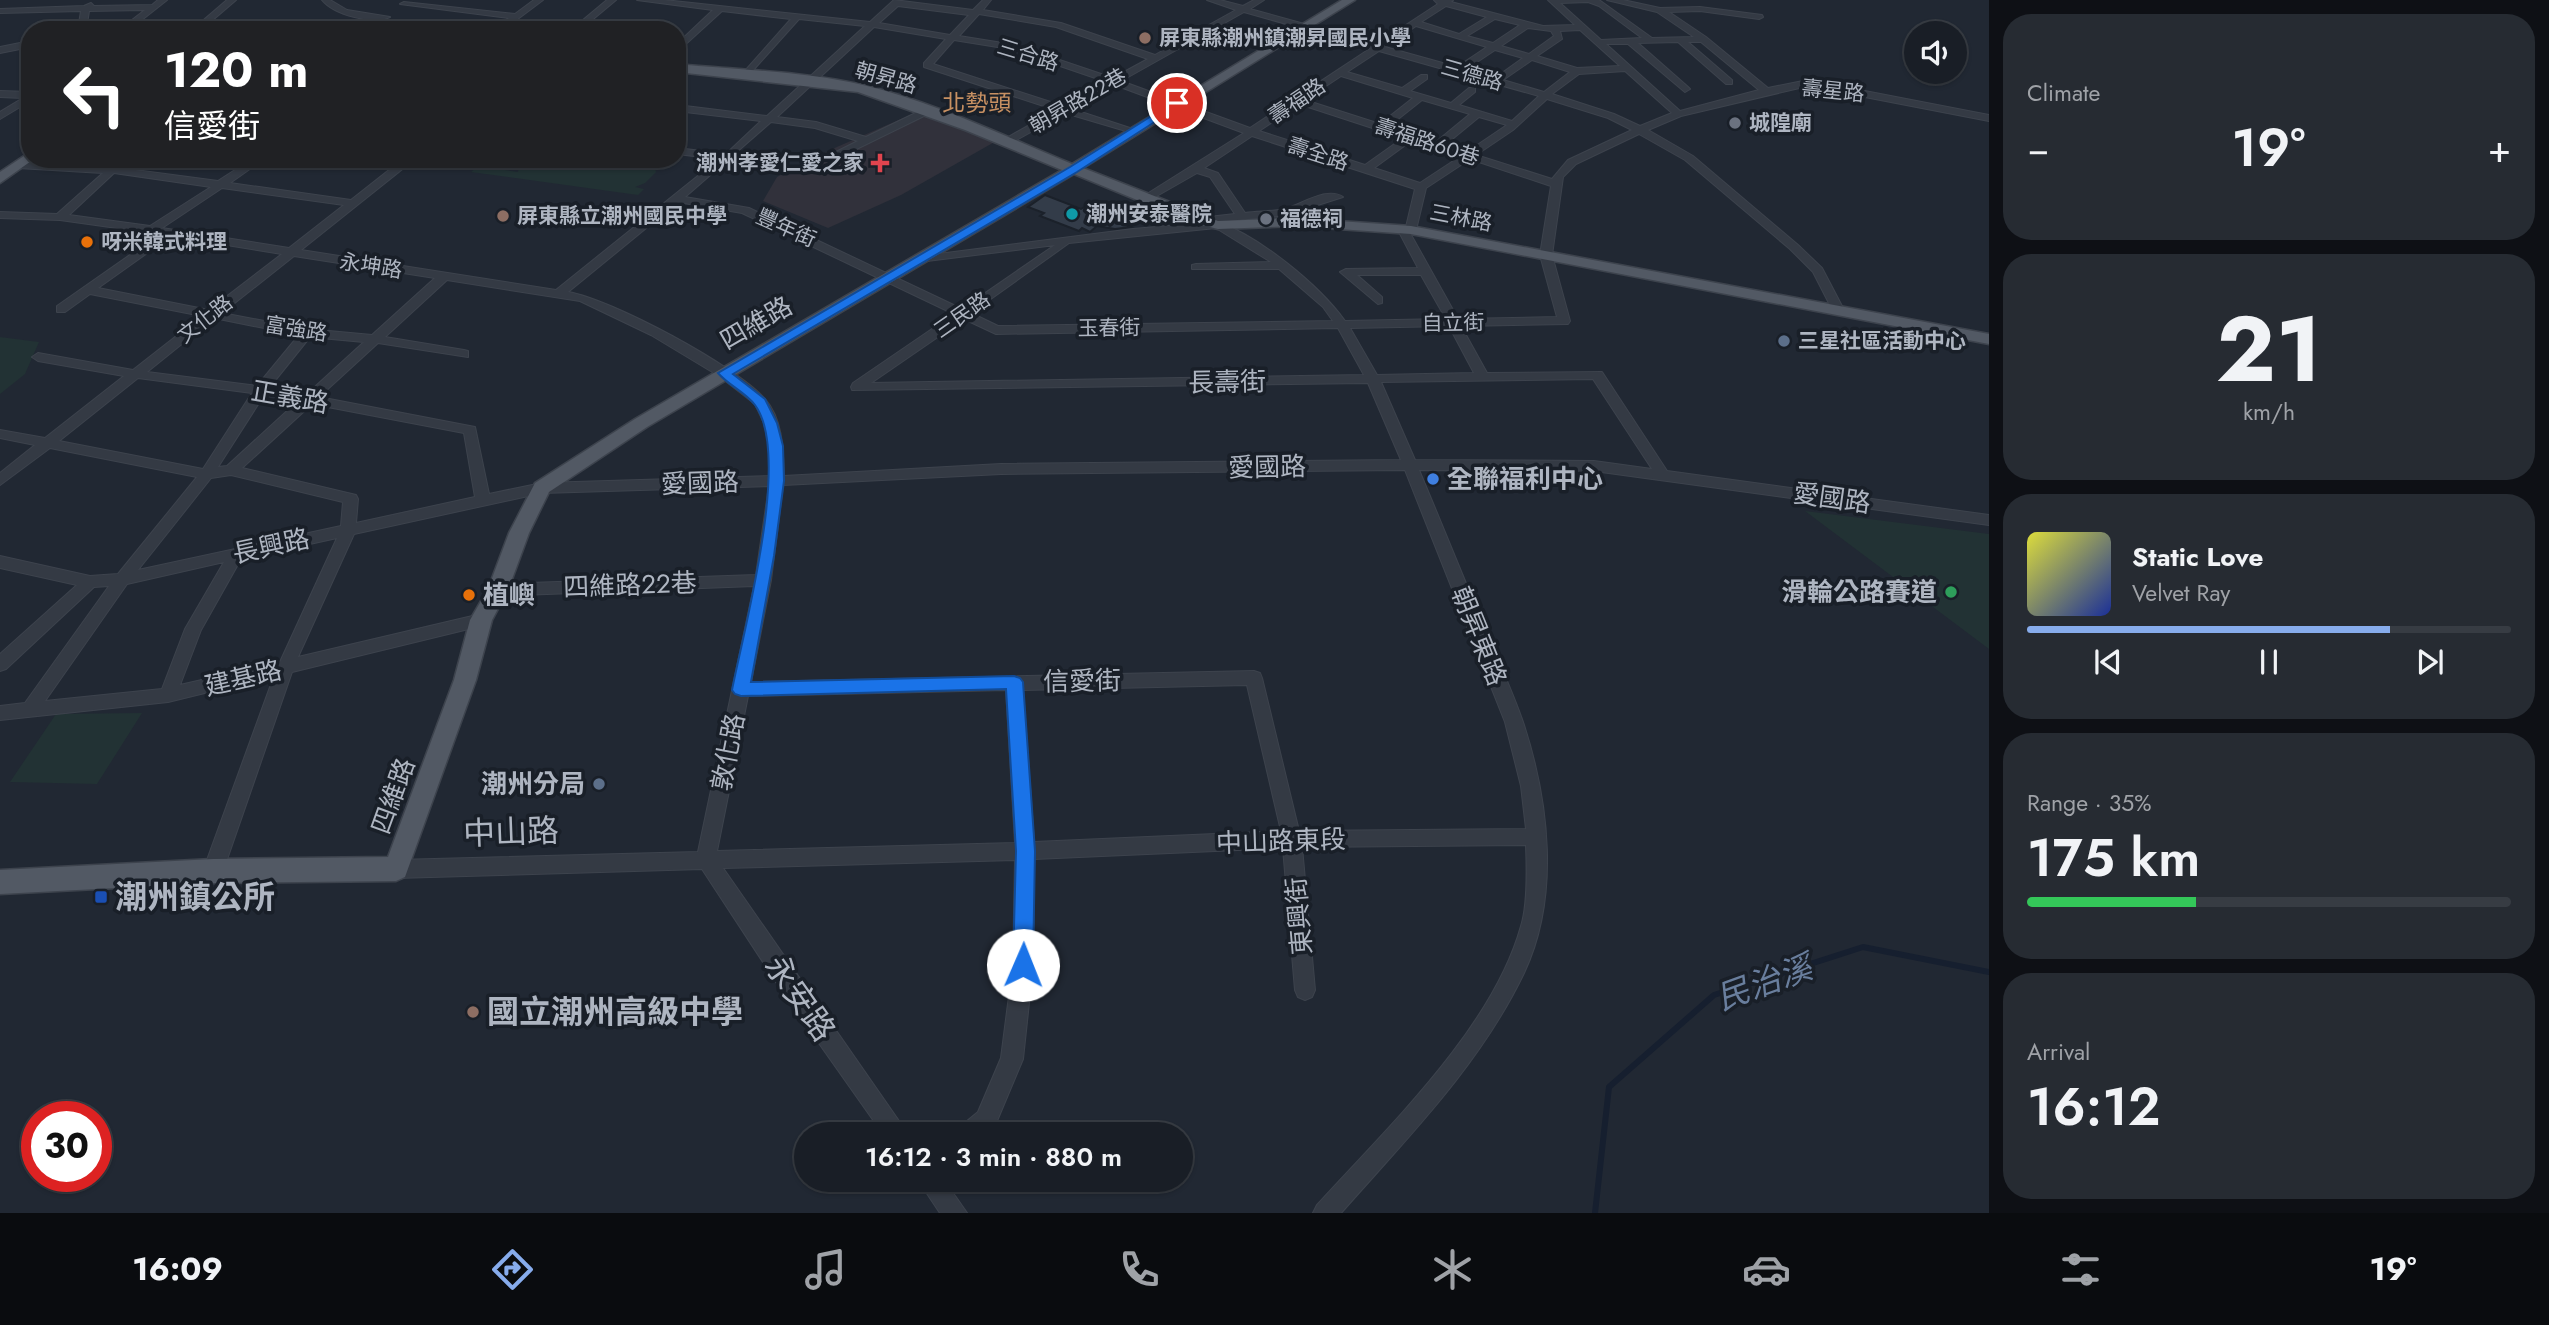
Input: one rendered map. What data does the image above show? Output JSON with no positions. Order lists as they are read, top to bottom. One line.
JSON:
{"streets":{"main road":["朝昇路","三林路","四維路","朝昇東路","中山路"],"street":["三合路","三德路","壽星路","朝昇路22巷","壽福路","壽福路60巷","壽全路","豐年街","永坤路","三民路","文化路","自立街","玉春街","富強路","長壽街","正義路","愛國路","長興路","四維路22巷","建基路","信愛街","敦化路","中山路東段","東興街","永安路"]},"crossings":[["三合路","朝昇路22巷"],["三合路","壽全路"],["三合路","四維路"],["三德路","壽星路"],["三德路","朝昇路22巷"],["三德路","壽福路"],["三德路","三林路"],["三德路","四維路"],["朝昇路","朝昇路22巷"],["朝昇路","四維路"],["朝昇路","朝昇東路"],["壽福路","壽福路60巷"],["壽福路","壽全路"],["壽福路","朝昇東路"],["壽全路","四維路"],["三林路","三民路"],["三林路","四維路"],["三林路","自立街"],["三林路","朝昇東路"],["豐年街","四維路"],["豐年街","玉春街"],["永坤路","文化路"],["永坤路","四維路"],["永坤路","敦化路"],["三民路","玉春街"],["三民路","長壽街"],["文化路","富強路"],["文化路","正義路"],["四維路","玉春街"],["四維路","愛國路"],["四維路","長興路"],["四維路","四維路22巷"],["四維路","朝昇東路"],["四維路","建基路"],["四維路","敦化路"],["四維路","中山路"],["自立街","玉春街"],["自立街","朝昇東路"],["玉春街","朝昇東路"],["長壽街","愛國路"],["長壽街","朝昇東路"],["正義路","長興路"],["愛國路","長興路"],["愛國路","朝昇東路"],["愛國路","敦化路"],["四維路22巷","敦化路"],["朝昇東路","中山路東段"],["信愛街","敦化路"],["信愛街","東興街"],["敦化路","中山路"],["敦化路","永安路"],["中山路","中山路東段"],["中山路","永安路"],["中山路東段","東興街"]],"districts":["北勢頭"],"water":["民治溪"],"places":{"other":["屏東縣潮州鎮潮昇國民小學","城隍廟","潮州安泰醫院","屏東縣立潮州國民中學","福德祠","呀米韓式料理","三星社區活動中心","全聯福利中心","滑輪公路賽道","植嶼","潮州分局","國立潮州高級中學"],"health":["潮州孝愛仁愛之家"],"transit":["潮州鎮公所"]},"page":{"tile":["Climate",["21","km/h"],["Range · 35%","175 km"],["Arrival","16:12"]],"turn":["120 m","信愛街"],"heat":["−","19°","+"],"song":["Static Love","Velvet Ray"],"limit":"30","trip":"16:12 · 3 min · 880 m","tabs":["16:09","19°"]}}
